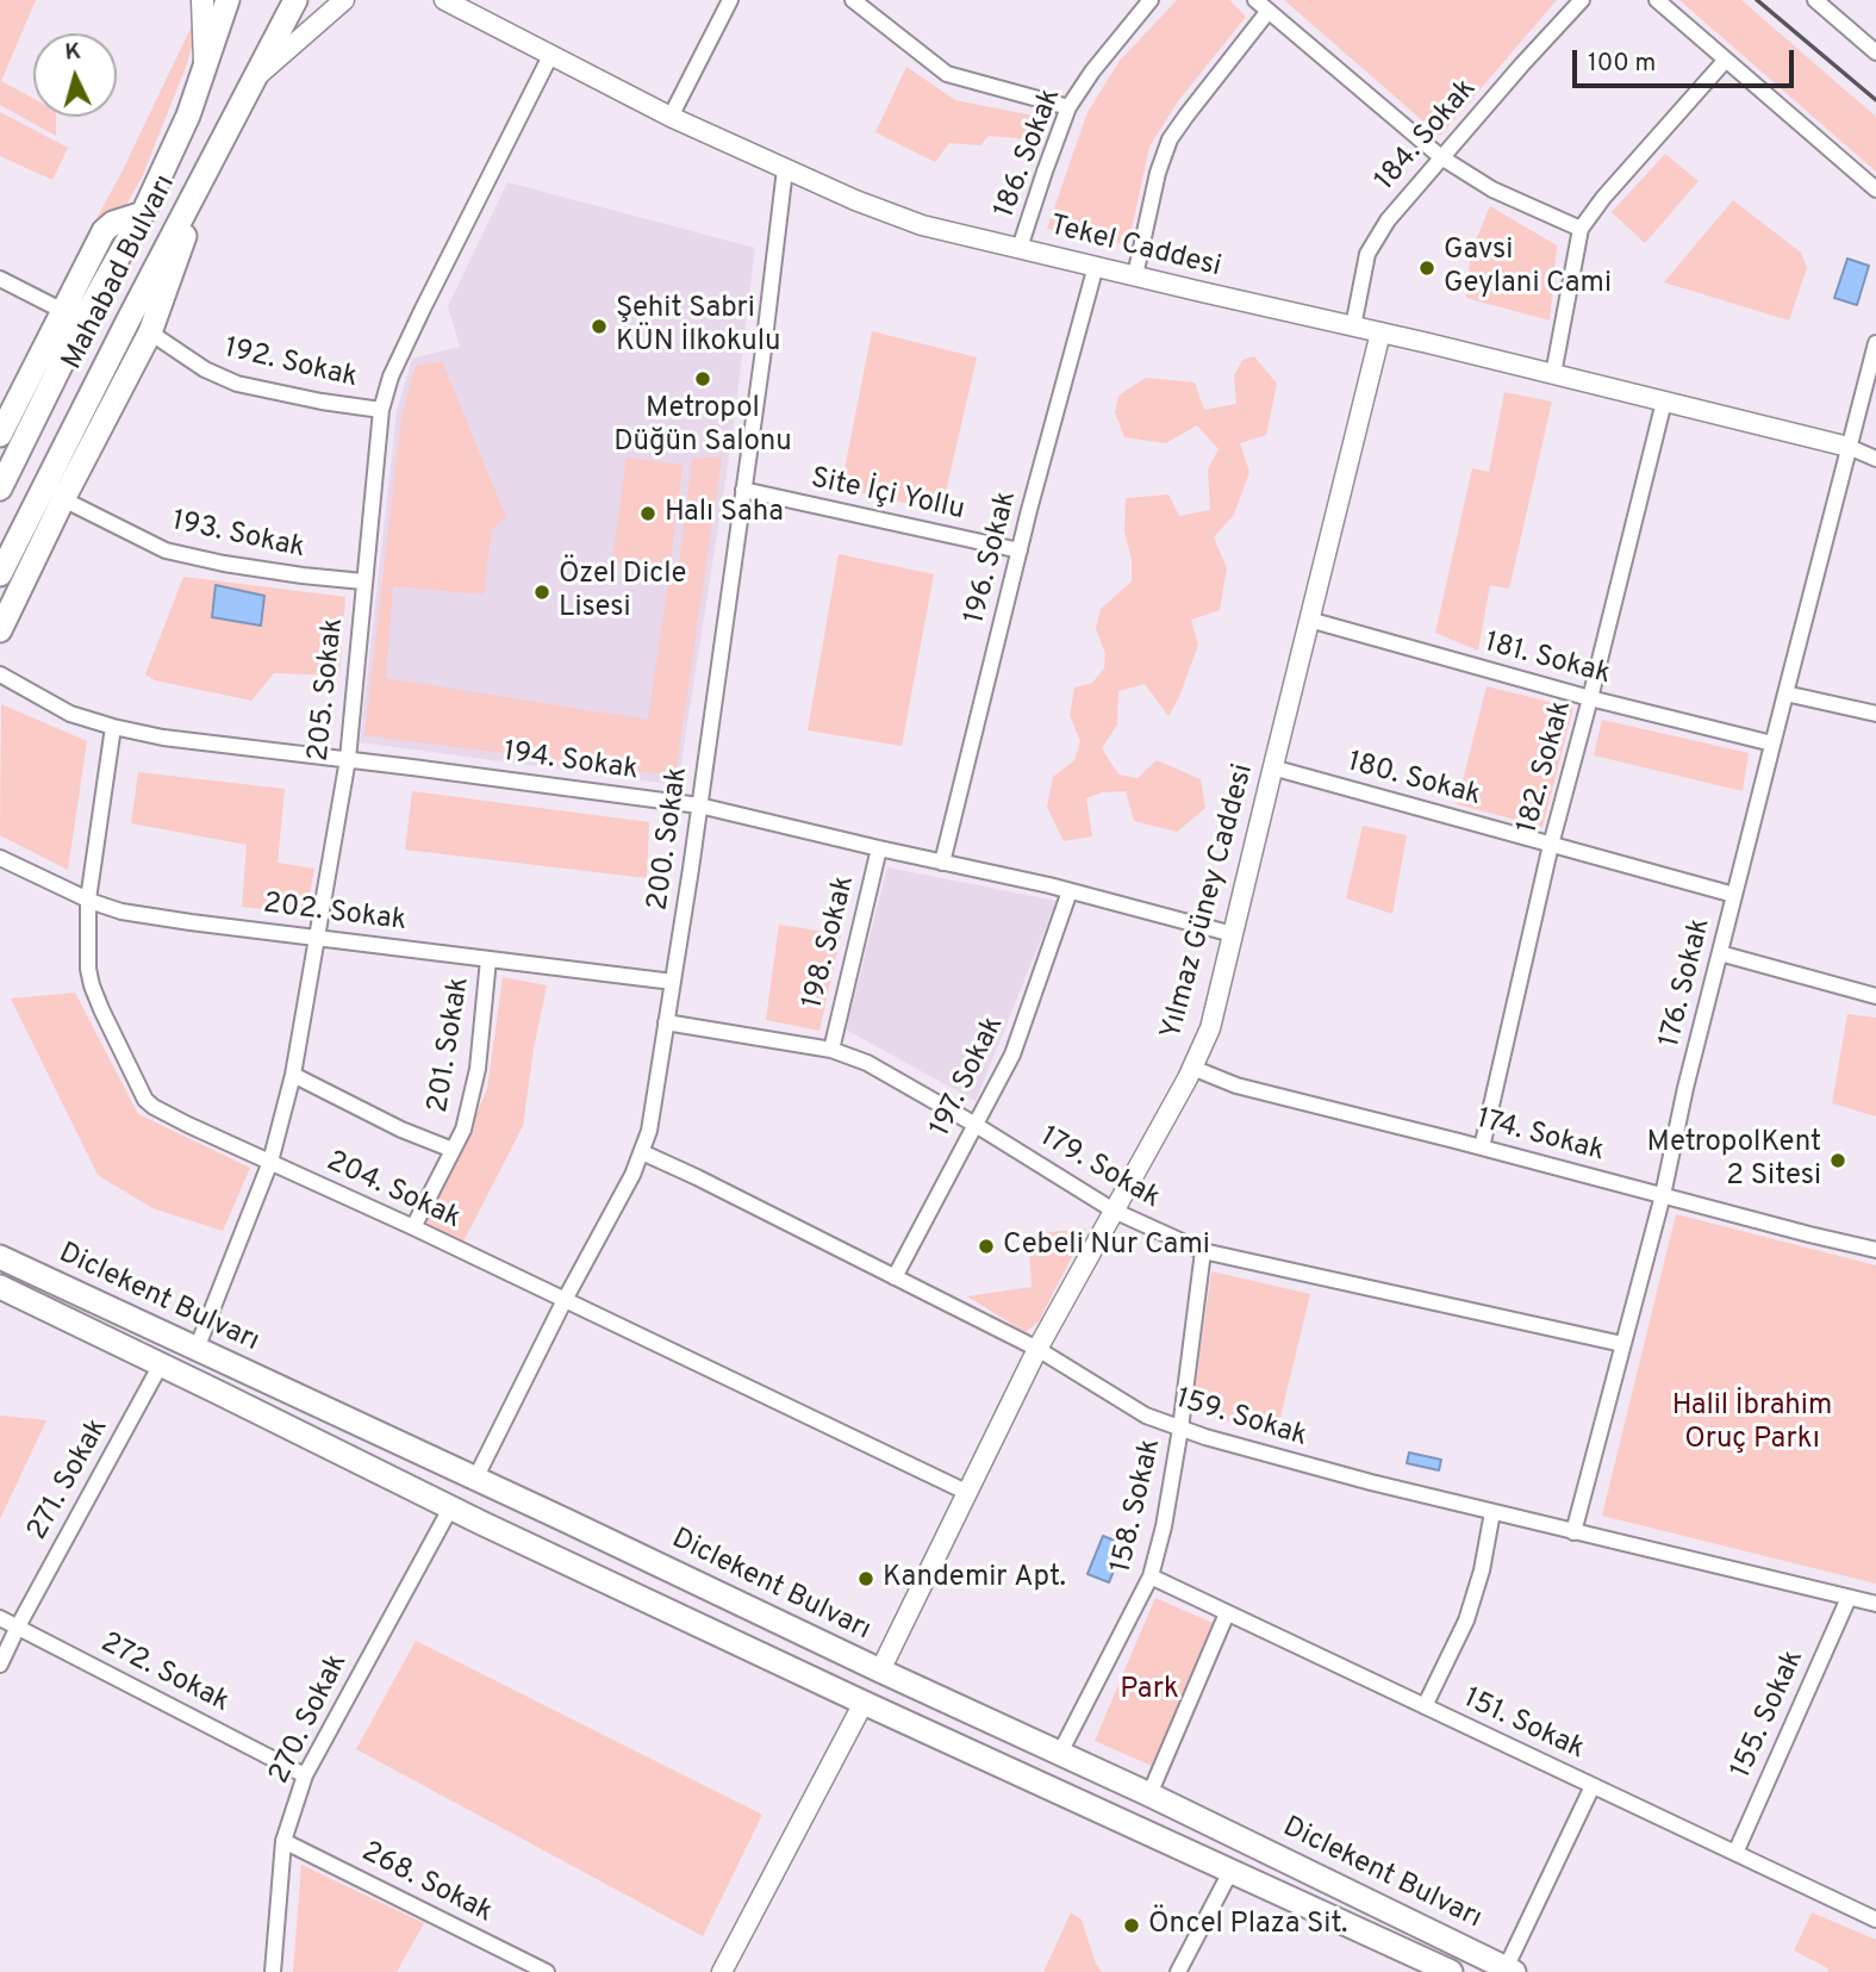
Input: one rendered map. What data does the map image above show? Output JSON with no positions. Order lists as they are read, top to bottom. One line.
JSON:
{"streets":{"main road":["Mahabad Bulvarı","Diclekent Bulvarı"],"street":["184. Sokak","186. Sokak","Tekel Caddesi","192. Sokak","Site İçi Yollu","193. Sokak","196. Sokak","181. Sokak","205. Sokak","194. Sokak","182. Sokak","180. Sokak","200. Sokak","Yılmaz Güney Caddesi","202. Sokak","198. Sokak","176. Sokak","201. Sokak","197. Sokak","174. Sokak","179. Sokak","204. Sokak","159. Sokak","271. Sokak","158. Sokak","272. Sokak","155. Sokak","270. Sokak","151. Sokak","268. Sokak"]},"crossings":[["184. Sokak","Tekel Caddesi"],["186. Sokak","Tekel Caddesi"],["Tekel Caddesi","196. Sokak"],["Tekel Caddesi","205. Sokak"],["Tekel Caddesi","182. Sokak"],["Tekel Caddesi","200. Sokak"],["Tekel Caddesi","Yılmaz Güney Caddesi"],["Tekel Caddesi","176. Sokak"],["192. Sokak","205. Sokak"],["Site İçi Yollu","196. Sokak"],["Site İçi Yollu","200. Sokak"],["193. Sokak","205. Sokak"],["196. Sokak","194. Sokak"],["181. Sokak","182. Sokak"],["181. Sokak","Yılmaz Güney Caddesi"],["181. Sokak","176. Sokak"],["205. Sokak","194. Sokak"],["205. Sokak","202. Sokak"],["205. Sokak","204. Sokak"],["205. Sokak","Diclekent Bulvarı"],["194. Sokak","200. Sokak"],["194. Sokak","Yılmaz Güney Caddesi"],["194. Sokak","198. Sokak"],["194. Sokak","197. Sokak"],["194. Sokak","204. Sokak"],["182. Sokak","180. Sokak"],["182. Sokak","174. Sokak"],["180. Sokak","Yılmaz Güney Caddesi"],["180. Sokak","176. Sokak"],["200. Sokak","202. Sokak"],["200. Sokak","179. Sokak"],["200. Sokak","204. Sokak"],["200. Sokak","Diclekent Bulvarı"],["200. Sokak","159. Sokak"],["Yılmaz Güney Caddesi","174. Sokak"],["Yılmaz Güney Caddesi","179. Sokak"],["Yılmaz Güney Caddesi","204. Sokak"],["Yılmaz Güney Caddesi","Diclekent Bulvarı"],["Yılmaz Güney Caddesi","159. Sokak"],["202. Sokak","201. Sokak"],["202. Sokak","204. Sokak"],["198. Sokak","179. Sokak"],["176. Sokak","174. Sokak"],["176. Sokak","179. Sokak"],["176. Sokak","159. Sokak"],["201. Sokak","204. Sokak"],["197. Sokak","179. Sokak"],["197. Sokak","159. Sokak"],["179. Sokak","158. Sokak"],["Diclekent Bulvarı","271. Sokak"],["Diclekent Bulvarı","158. Sokak"],["Diclekent Bulvarı","270. Sokak"],["159. Sokak","158. Sokak"],["159. Sokak","155. Sokak"],["271. Sokak","272. Sokak"],["158. Sokak","151. Sokak"],["272. Sokak","270. Sokak"],["155. Sokak","151. Sokak"],["270. Sokak","268. Sokak"]],"parks":["Halil İbrahim Oruç Parkı","Park"],"places":["Gavsi Geylani Cami","Şehit Sabri KÜN İlkokulu","Metropol Düğün Salonu","Halı Saha","Özel Dicle Lisesi","MetropolKent 2 Sitesi","Cebeli Nur Cami","Kandemir Apt.","Öncel Plaza Sit."],"scale_bar":"100 m","north":"top"}
